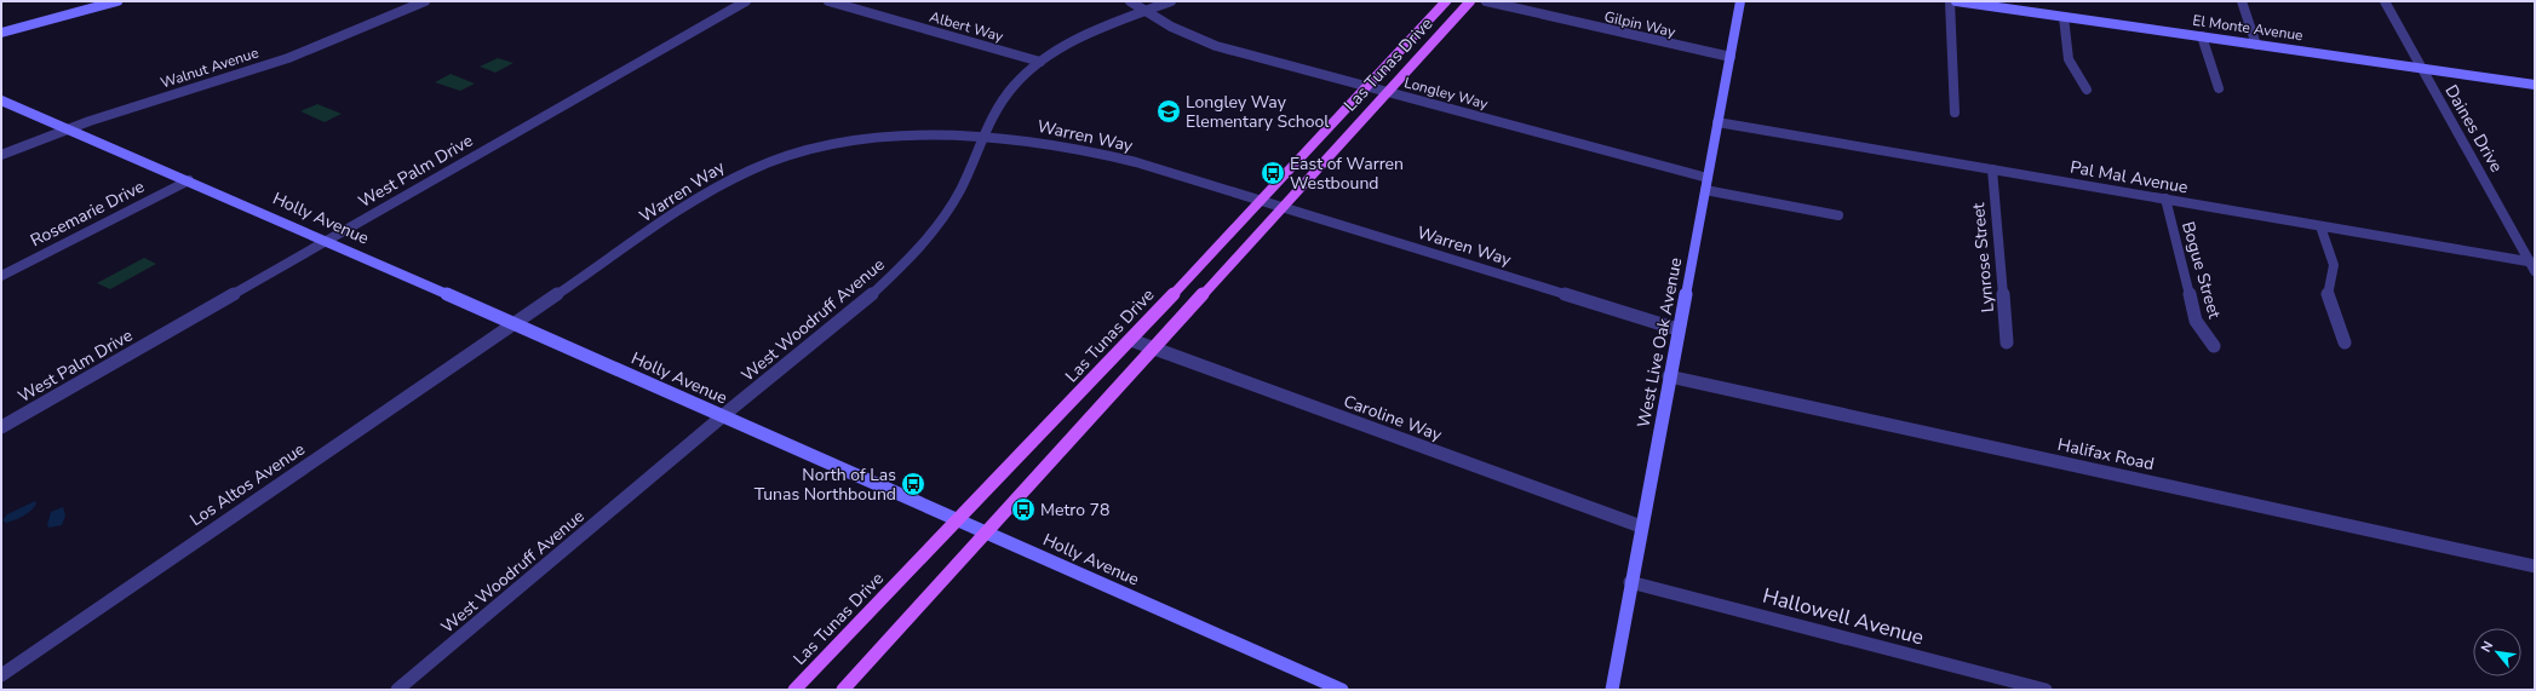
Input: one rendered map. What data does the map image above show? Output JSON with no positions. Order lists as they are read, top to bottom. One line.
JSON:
{"streets":{"main road":["Las Tunas Drive"],"street":["Gilpin Way","Albert Way","El Monte Avenue","Walnut Avenue","Longley Way","Daines Drive","Warren Way","West Palm Drive","Pal Mal Avenue","Rosemarie Drive","Holly Avenue","Lynrose Street","Bogue Street","West Woodruff Avenue","West Live Oak Avenue","Caroline Way","Halifax Road","Los Altos Avenue","Hallowell Avenue"]},"crossings":[["Gilpin Way","West Live Oak Avenue"],["Albert Way","West Woodruff Avenue"],["El Monte Avenue","Daines Drive"],["Las Tunas Drive","Longley Way"],["Las Tunas Drive","Warren Way"],["Las Tunas Drive","Holly Avenue"],["Las Tunas Drive","Caroline Way"],["Walnut Avenue","Holly Avenue"],["Longley Way","West Woodruff Avenue"],["Longley Way","West Live Oak Avenue"],["Daines Drive","Pal Mal Avenue"],["Warren Way","Holly Avenue"],["Warren Way","West Woodruff Avenue"],["Warren Way","West Live Oak Avenue"],["Warren Way","Los Altos Avenue"],["West Palm Drive","Holly Avenue"],["Pal Mal Avenue","Lynrose Street"],["Pal Mal Avenue","Bogue Street"],["Pal Mal Avenue","West Live Oak Avenue"],["Rosemarie Drive","Holly Avenue"],["Holly Avenue","West Woodruff Avenue"],["Holly Avenue","Los Altos Avenue"],["West Live Oak Avenue","Caroline Way"],["West Live Oak Avenue","Halifax Road"],["West Live Oak Avenue","Hallowell Avenue"]],"places":{"school or university":["Longley Way Elementary School"],"bus stop":["East of Warren Westbound","North of Las Tunas Northbound","Metro 78"]},"north":"top left"}
